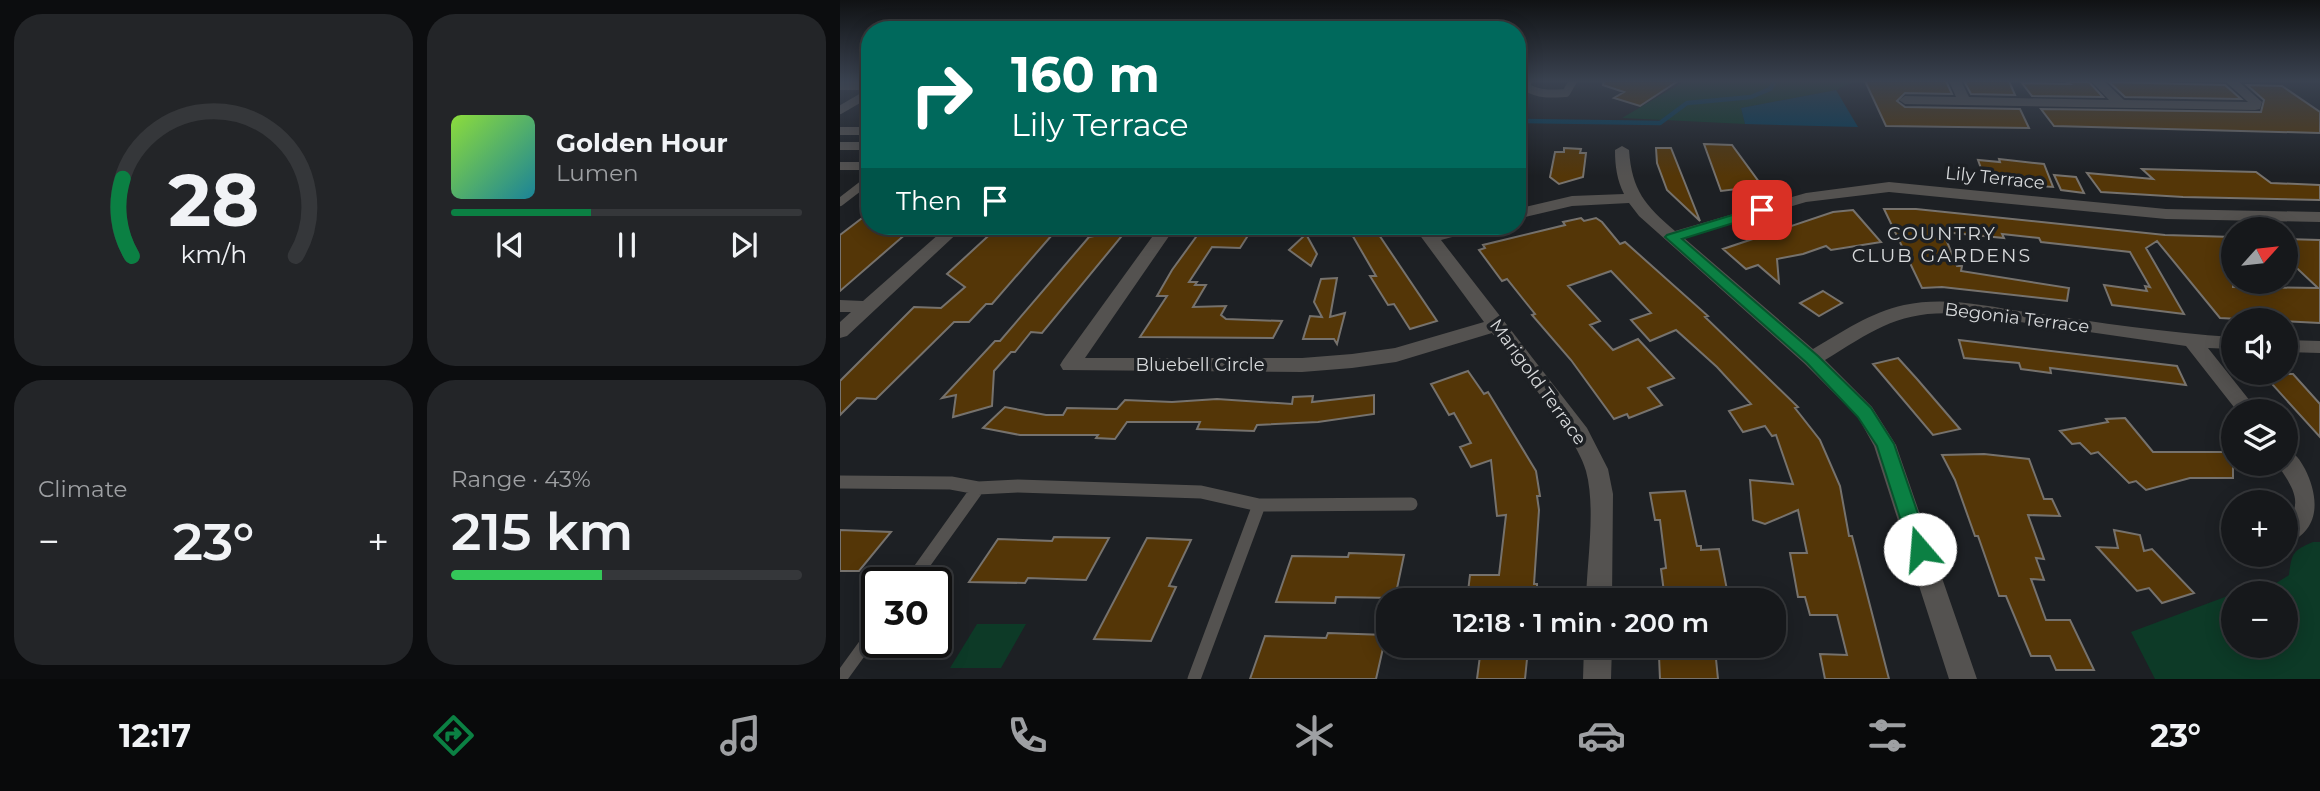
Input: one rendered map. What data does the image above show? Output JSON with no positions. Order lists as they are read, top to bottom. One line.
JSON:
{"streets":{"street":["Lily Terrace","Begonia Terrace","Bluebell Circle","Marigold Terrace"]},"crossings":[["Bluebell Circle","Marigold Terrace"]],"districts":["COUNTRY CLUB GARDENS"],"north":"top right","page":{"turn":["160 m","Lily Terrace"],"song":["Golden Hour","Lumen"],"then":"Then","map_buttons":["+","−"],"tile":["Climate",["Range · 43%","215 km"]],"heat":["−","23°","+"],"limit":"30","trip":"12:18 · 1 min · 200 m","tabs":["12:17","23°"],"gauge":["28","km/h"]}}
